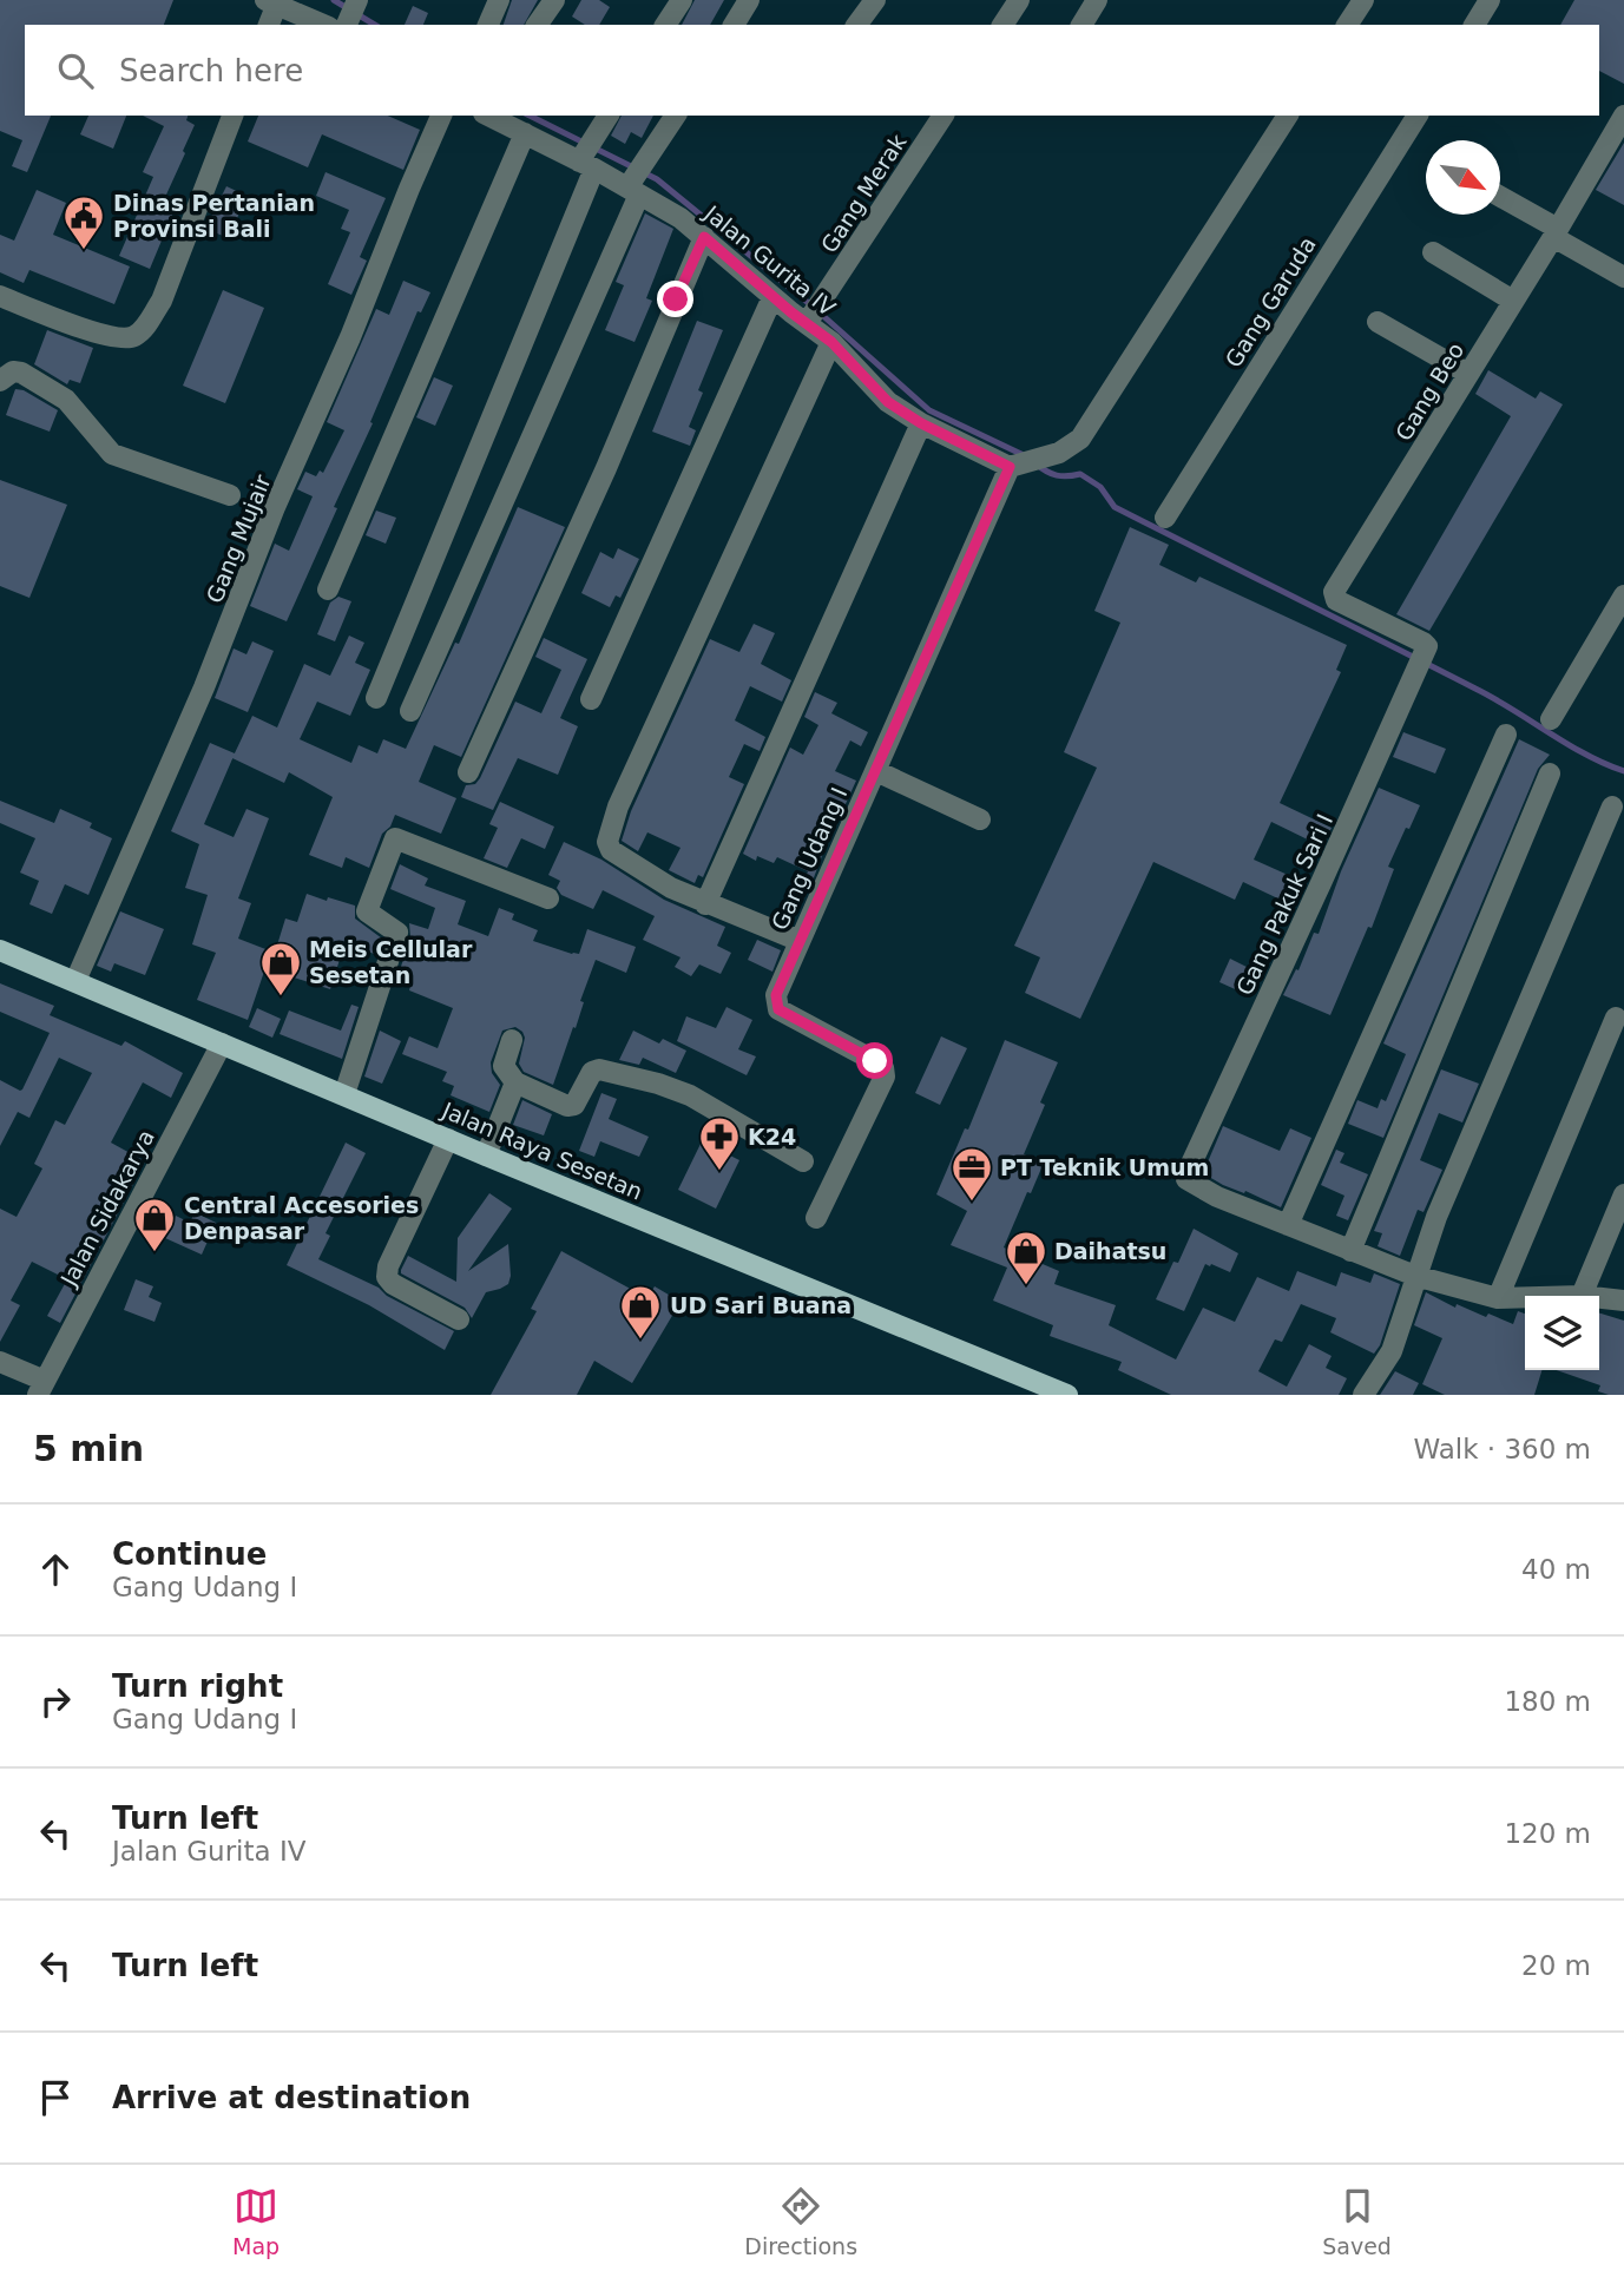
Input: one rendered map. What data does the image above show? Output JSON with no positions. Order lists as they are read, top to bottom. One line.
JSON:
{"streets":{"main road":["Jalan Raya Sesetan"],"street":["Gang Merak","Jalan Gurita IV","Gang Garuda","Gang Beo","Gang Mujair","Gang Udang I","Gang Pakuk Sari I","Jalan Sidakarya"]},"crossings":[["Gang Merak","Jalan Gurita IV"],["Jalan Gurita IV","Gang Udang I"],["Gang Beo","Gang Pakuk Sari I"],["Gang Mujair","Jalan Raya Sesetan"],["Jalan Raya Sesetan","Jalan Sidakarya"]],"places":{"public building":["Dinas Pertanian Provinsi Bali"],"shop":["Meis Cellular Sesetan","Central Accesories Denpasar","Daihatsu","UD Sari Buana"],"pharmacy":["K24"],"office":["PT Teknik Umum"]},"north":"bottom right","page":{"search":"Search here","heading":["5 min","Walk · 360 m"],"list":[["Continue","Gang Udang I","40 m"],["Turn right","Gang Udang I","180 m"],["Turn left","Jalan Gurita IV","120 m"],["Turn left","20 m"],"Arrive at destination"],"nav":["Map","Directions","Saved"]}}
